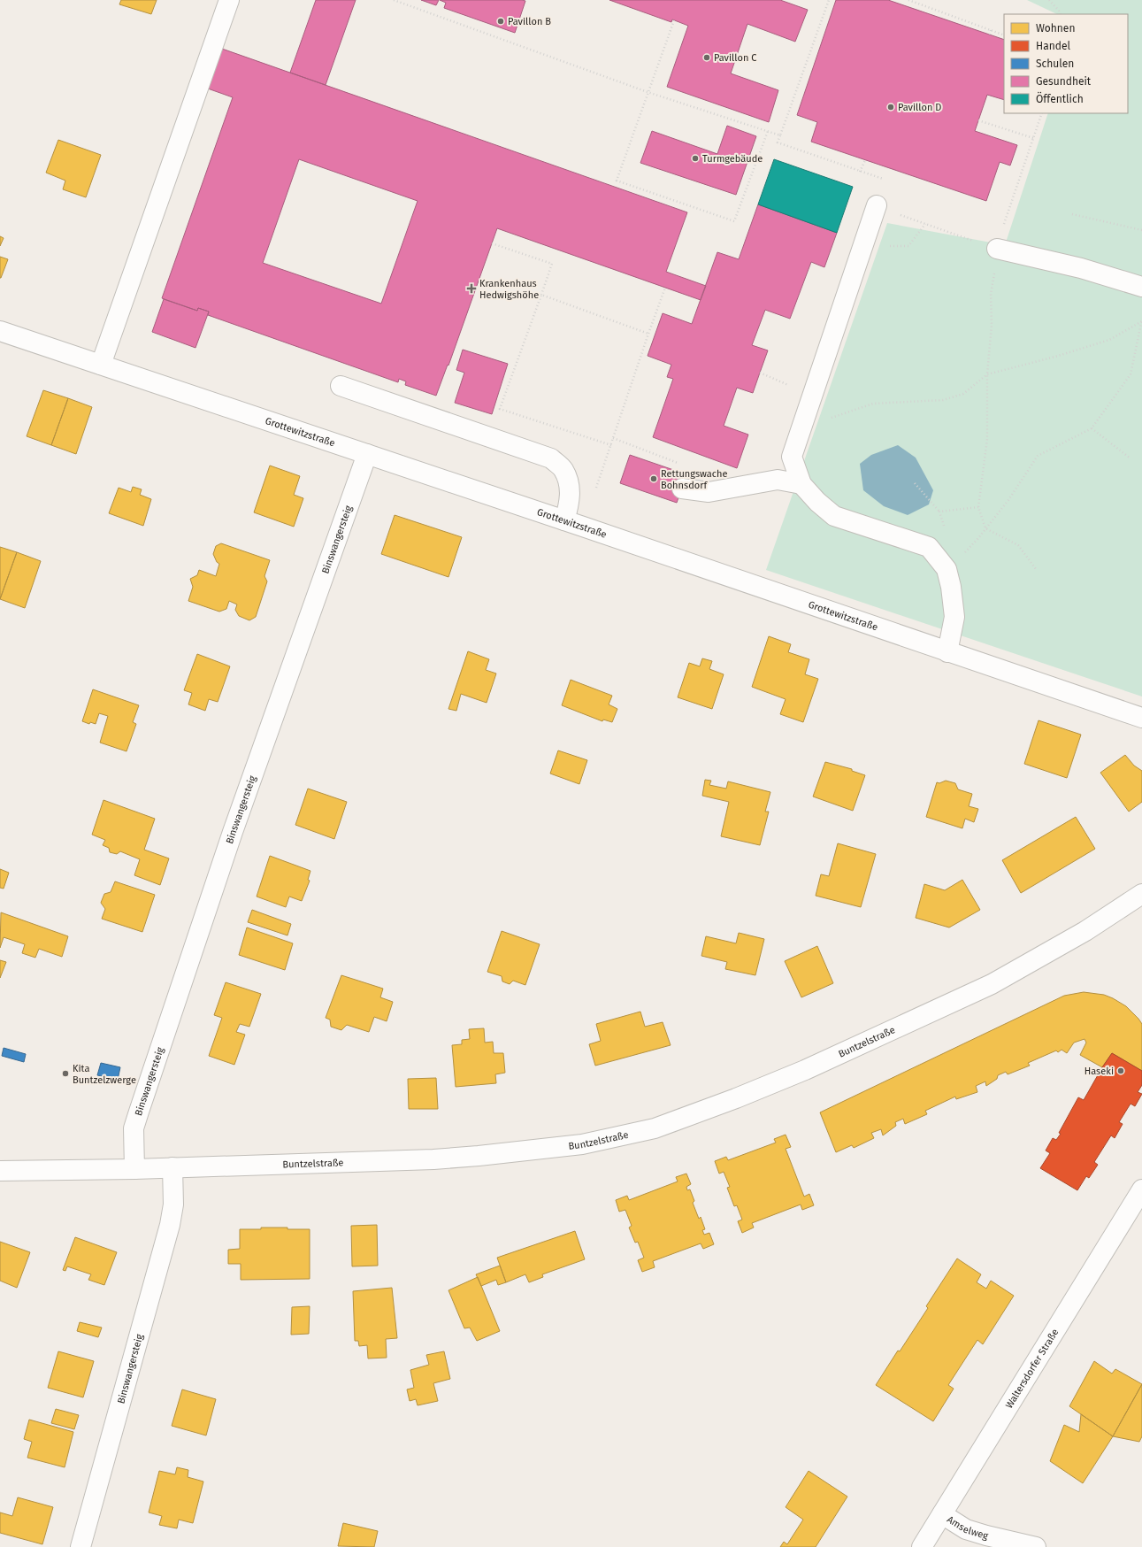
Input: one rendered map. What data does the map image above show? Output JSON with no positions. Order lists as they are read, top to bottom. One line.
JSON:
{"streets":{"street":["Grottewitzstraße","Binswangersteig","Buntzelstraße","Waltersdorfer Straße","Amselweg"]},"crossings":[["Grottewitzstraße","Binswangersteig"],["Binswangersteig","Buntzelstraße"],["Waltersdorfer Straße","Amselweg"]],"places":{"other":["Pavillon B","Pavillon C","Pavillon D","Turmgebäude","Rettungswache Bohnsdorf","Haseki","Kita Buntzelzwerge"],"health":["Krankenhaus Hedwigshöhe"]},"legend":["Wohnen","Handel","Schulen","Gesundheit","Öffentlich"]}
